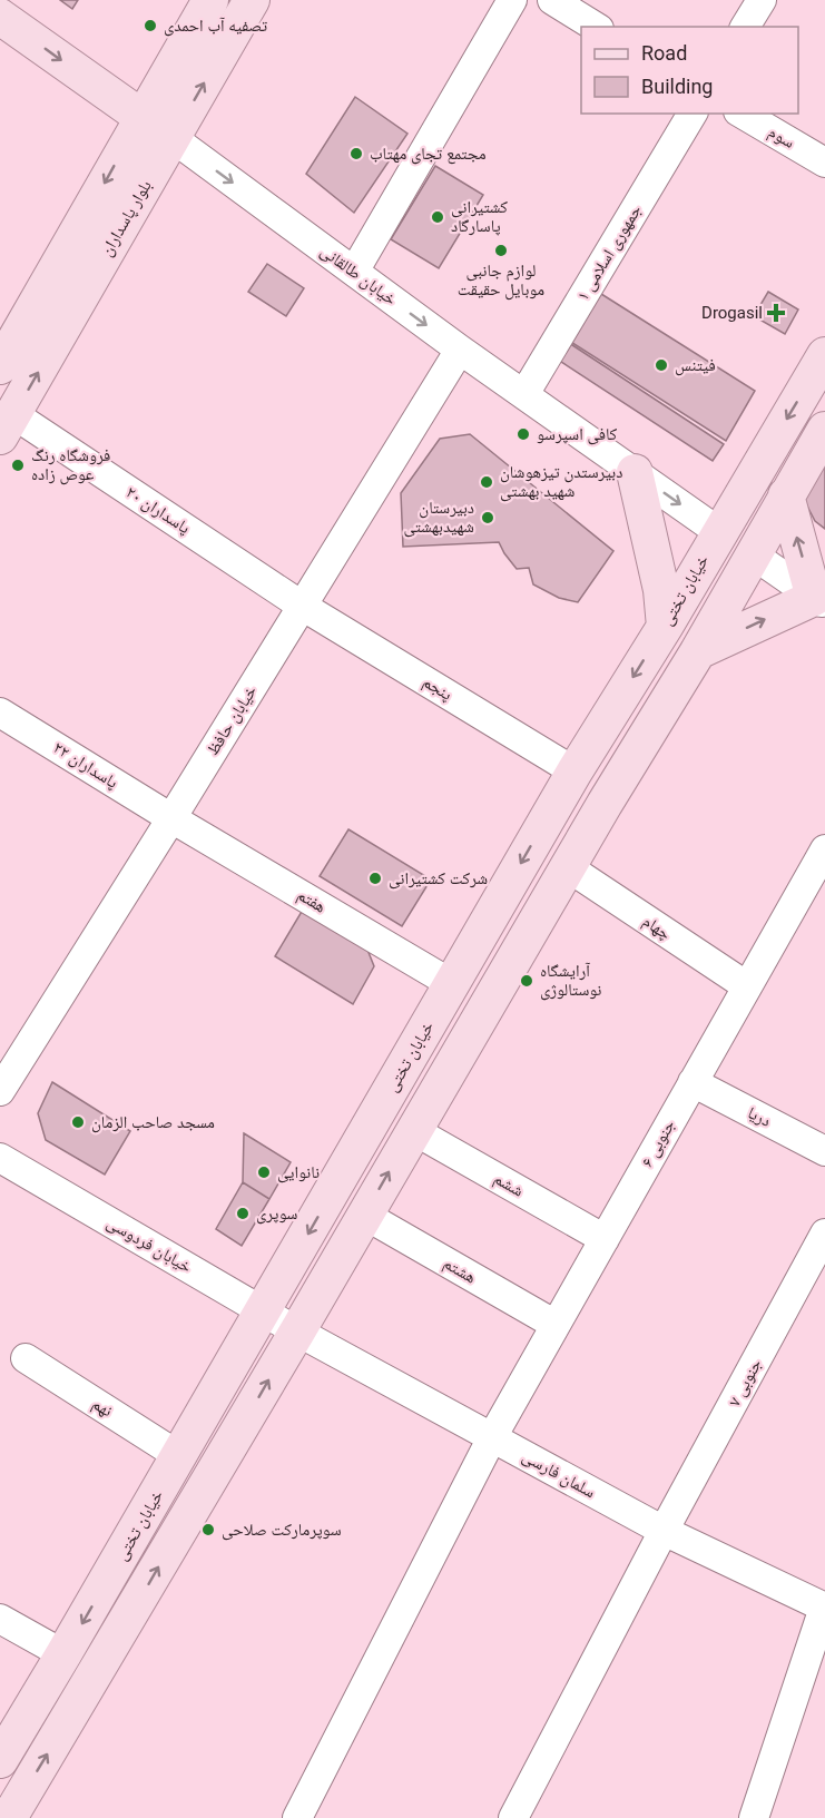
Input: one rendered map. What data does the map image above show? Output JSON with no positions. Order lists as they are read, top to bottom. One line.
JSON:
{"streets":{"main road":["بلوار پاسداران","خیابان طالقانی","خیابان تختی"],"street":["سوم","جمهوری اسلامی ۱","پاسداران ۲۰","پنجم","خیابان حافظ","پاسداران ۲۲","هفتم","چهام","دریا","۶ جنوبی","ششم","خیابان فردوسی","هشتم","۷ جنوبی","نهم","سلمان فارسی"]},"crossings":[["بلوار پاسداران","خیابان طالقانی"],["بلوار پاسداران","پاسداران ۲۰"],["جمهوری اسلامی ۱","خیابان طالقانی"],["خیابان طالقانی","خیابان تختی"],["خیابان طالقانی","خیابان حافظ"],["پاسداران ۲۰","پنجم"],["پاسداران ۲۰","خیابان حافظ"],["خیابان تختی","پنجم"],["خیابان تختی","هفتم"],["خیابان تختی","خیابان فردوسی"],["خیابان تختی","نهم"],["پنجم","خیابان حافظ"],["خیابان حافظ","پاسداران ۲۲"],["خیابان حافظ","هفتم"],["پاسداران ۲۲","هفتم"],["چهام","۶ جنوبی"],["دریا","۶ جنوبی"],["۶ جنوبی","ششم"],["۶ جنوبی","هشتم"],["۶ جنوبی","سلمان فارسی"],["خیابان فردوسی","سلمان فارسی"],["۷ جنوبی","سلمان فارسی"]],"one_way":["خیابان طالقانی"],"places":{"other":["تصفیه آب احمدی","مجتمع تجای مهتاب","کشتیرانی پاسارگاد","لوازم جانبی موبایل حقیقت","فیتنس","کافی اسپرسو","فروشگاه رنگ عوص زاده","دبیرستدن تیزهوشان شهید بهشتی","دبیرستان شهیدبهشتی","شرکت کشتیرانی","آرایشگاه نوستالوژی","مسجد صاحب الزمان","نانوایی","سوپری","سوپرمارکت صلاحی"],"health":["Drogasil"]},"legend":["Road","Building"]}
